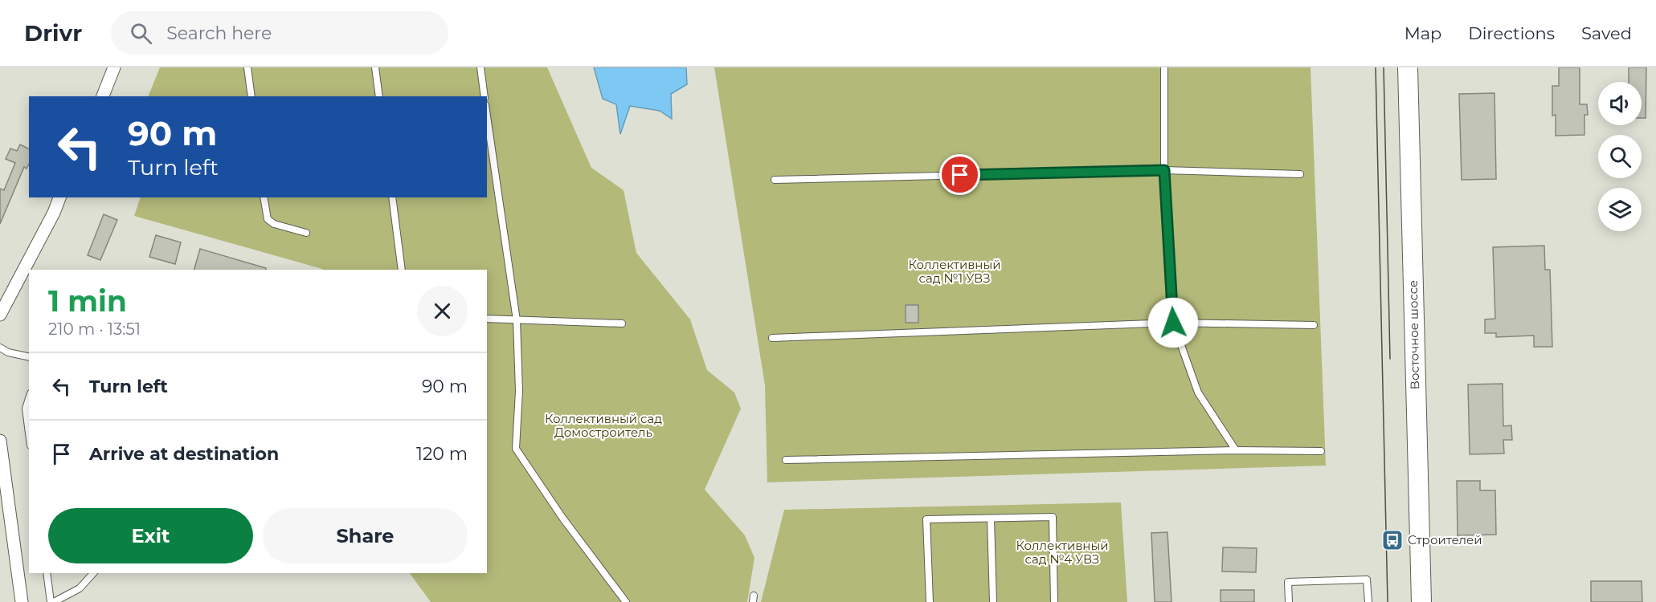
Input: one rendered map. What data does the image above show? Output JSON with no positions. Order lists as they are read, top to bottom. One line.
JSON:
{"streets":{"main road":["Восточное шоссе"]},"parks":["Коллективный сад №1 УВЗ","Коллективный сад Домостроитель","Коллективный сад №4 УВЗ"],"places":{"bus stop":["Строителей"]},"page":{"header":"Drivr","search":"Search here","nav":["Map","Directions","Saved"],"turn":["90 m","Turn left"],"heading":["1 min","210 m · 13:51"],"list":[{"name":"Turn left","value":"90 m"},{"name":"Arrive at destination","value":"120 m"}],"buttons":["Exit","Share"]}}
